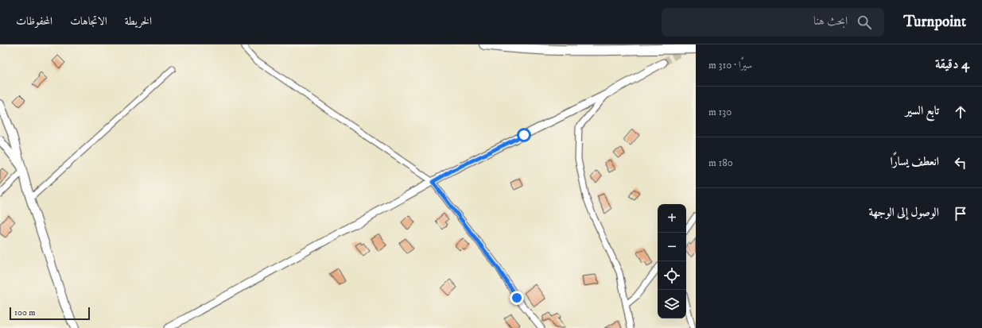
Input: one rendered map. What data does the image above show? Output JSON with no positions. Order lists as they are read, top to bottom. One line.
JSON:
{"scale_bar":"100 m","page":{"header":"Turnpoint","search":"ابحث هنا","nav":["الخريطة","الاتجاهات","المحفوظات"],"heading":["4 دقيقة","سيرًا · 310 m"],"list":[["تابع السير","130 m"],["انعطف يسارًا","180 m"],"الوصول إلى الوجهة"],"map_buttons":["+","−"],"scale":"100 m"}}
